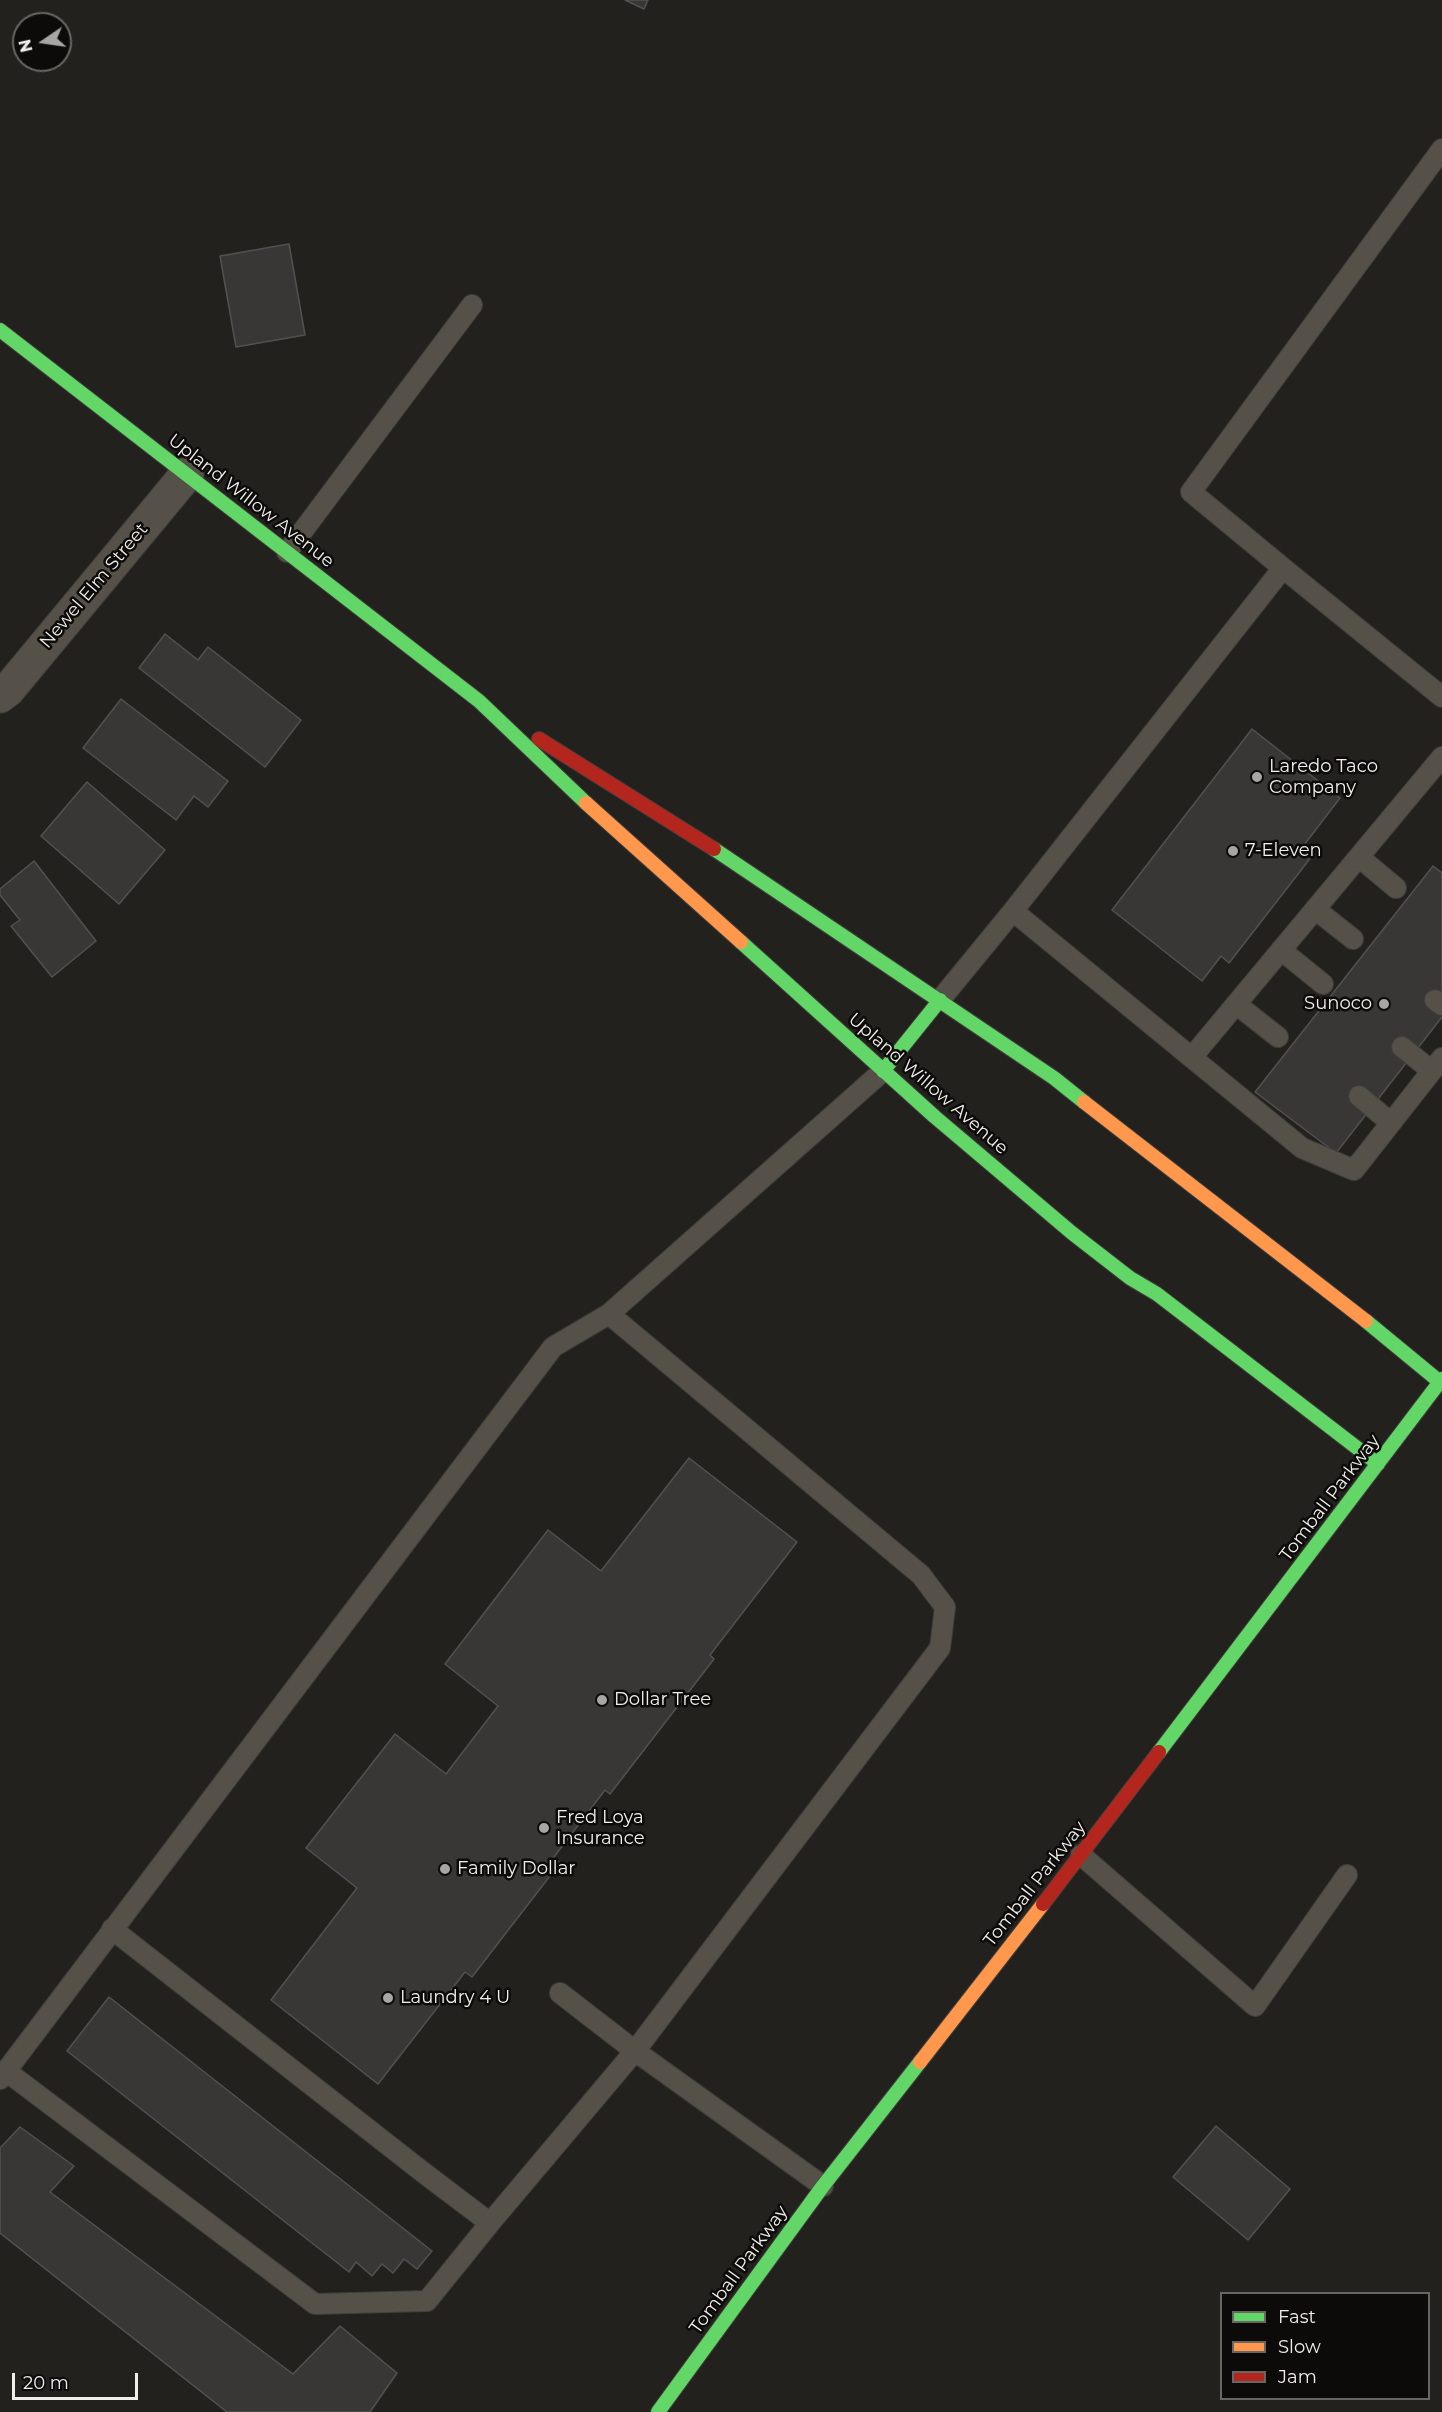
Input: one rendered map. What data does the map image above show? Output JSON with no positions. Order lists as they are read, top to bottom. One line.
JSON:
{"streets":{"street":["Upland Willow Avenue","Newel Elm Street","Tomball Parkway"]},"crossings":[["Upland Willow Avenue","Newel Elm Street"],["Upland Willow Avenue","Tomball Parkway"]],"places":["Laredo Taco Company","7-Eleven","Sunoco","Dollar Tree","Fred Loya Insurance","Family Dollar","Laundry 4 U"],"legend":["Fast","Slow","Jam"],"scale_bar":"20 m","north":"left"}
